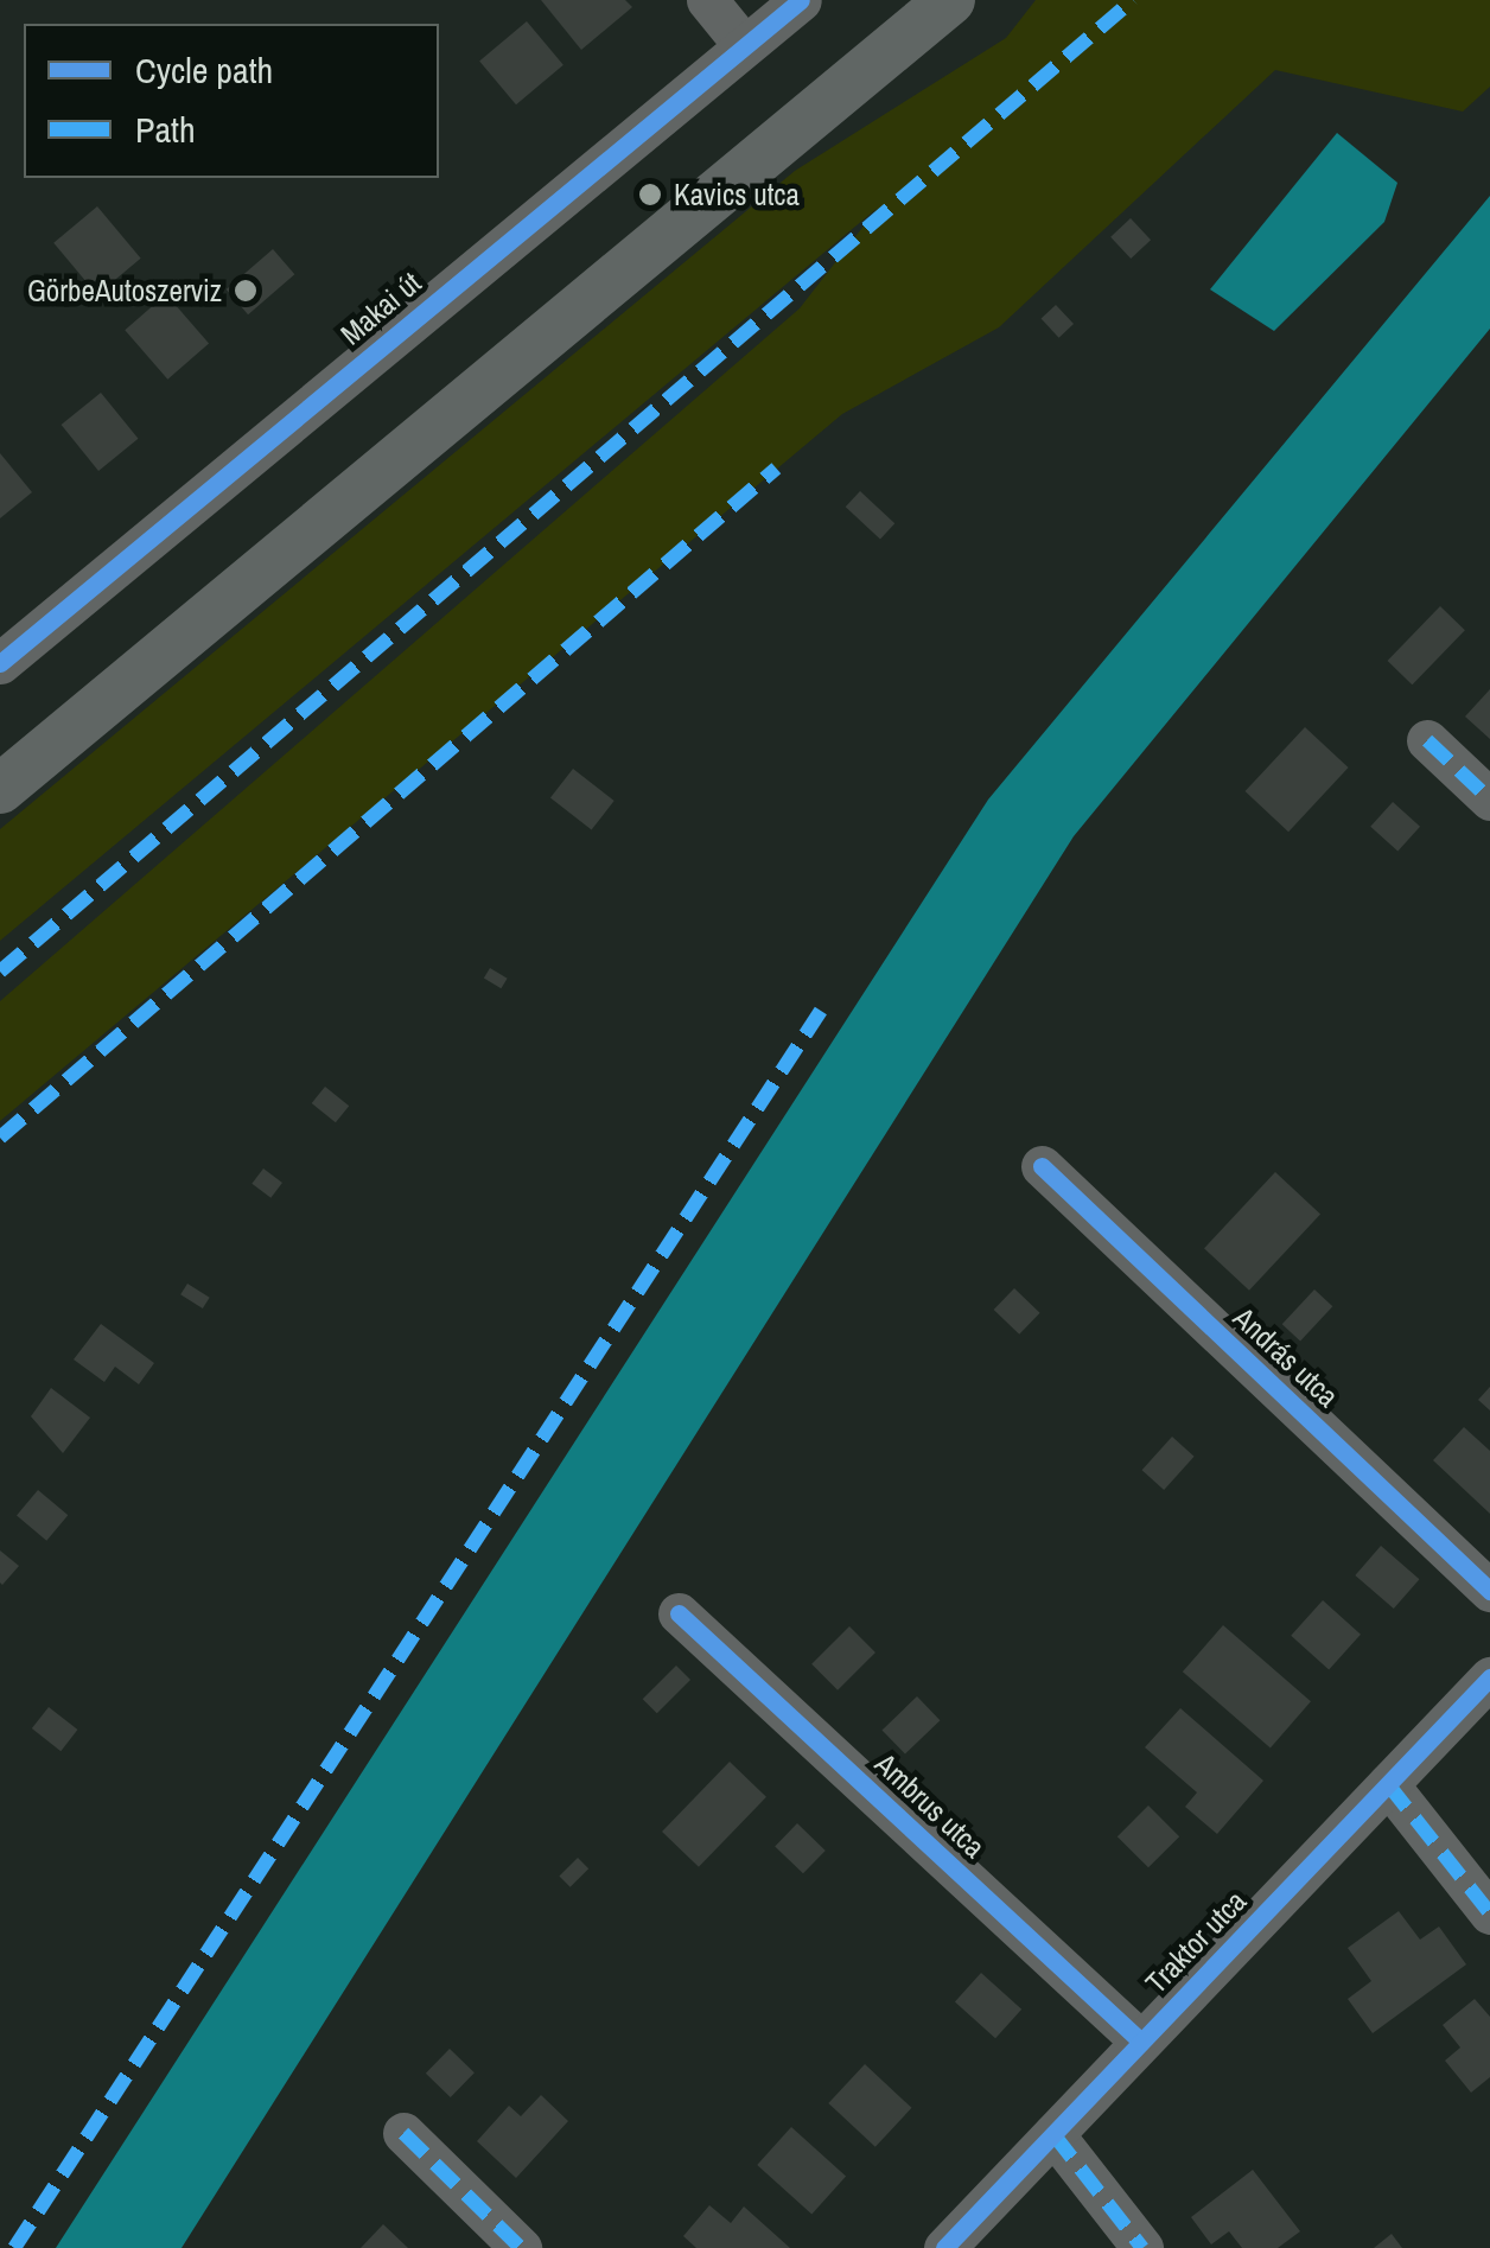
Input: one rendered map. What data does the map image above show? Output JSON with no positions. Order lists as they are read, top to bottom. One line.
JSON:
{"streets":{"street":["Makai út","András utca","Ambrus utca","Traktor utca"]},"crossings":[["Ambrus utca","Traktor utca"]],"places":["Kavics utca","GörbeAutoszerviz"],"legend":["Cycle path","Path"]}
